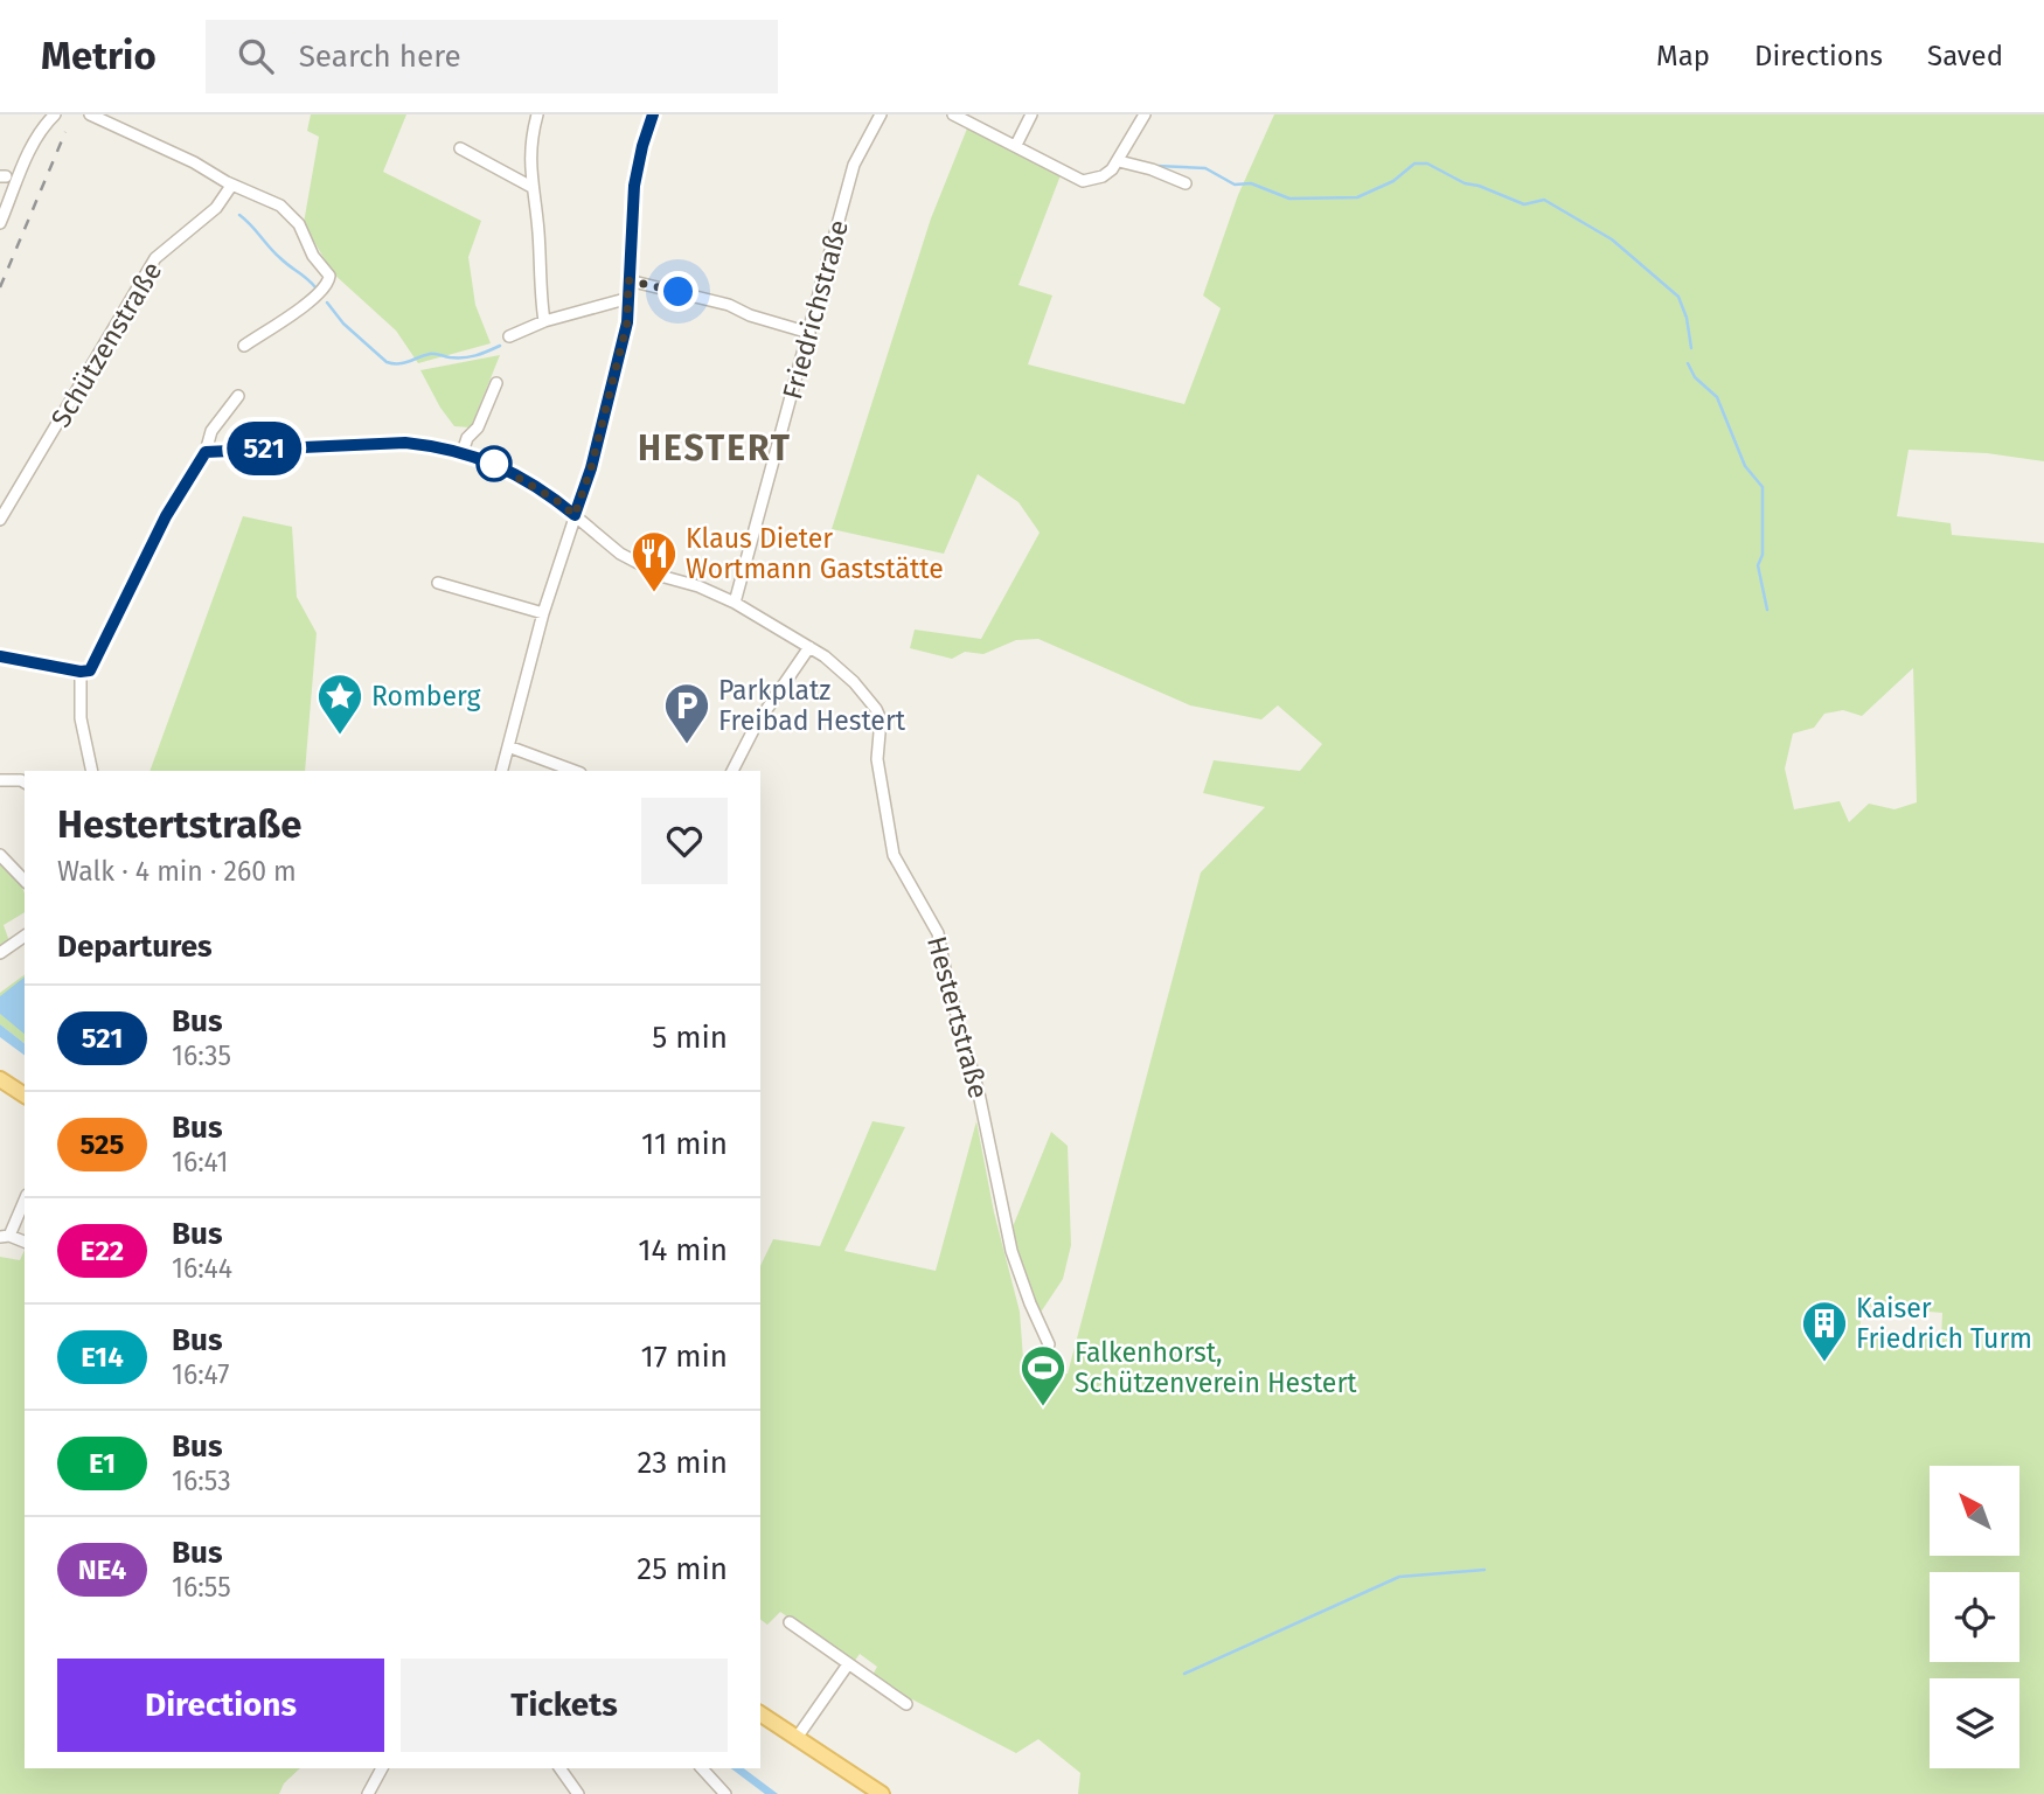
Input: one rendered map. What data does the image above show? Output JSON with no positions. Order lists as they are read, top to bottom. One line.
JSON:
{"streets":{"street":["Friedrichstraße","Schützenstraße","Hestertstraße"]},"crossings":[["Friedrichstraße","Hestertstraße"]],"districts":["HESTERT"],"places":{"restaurant":["Klaus Dieter Wortmann Gaststätte"],"place":["Romberg"],"parking":["Parkplatz Freibad Hestert"],"building":["Kaiser Friedrich Turm"],"sports":["Falkenhorst, Schützenverein Hestert"]},"lines":["bus line 521"],"north":"top left","page":{"header":"Metrio","search":"Search here","nav":["Map","Directions","Saved"],"on_map":"521","heading":[["Hestertstraße","Walk · 4 min · 260 m"],"Departures"],"list":[{"mark":"521","name":"Bus","note":"16:35","value":"5 min"},{"mark":"525","name":"Bus","note":"16:41","value":"11 min"},{"mark":"E22","name":"Bus","note":"16:44","value":"14 min"},{"mark":"E14","name":"Bus","note":"16:47","value":"17 min"},{"mark":"E1","name":"Bus","note":"16:53","value":"23 min"},{"mark":"NE4","name":"Bus","note":"16:55","value":"25 min"}],"buttons":["Directions","Tickets"]}}
